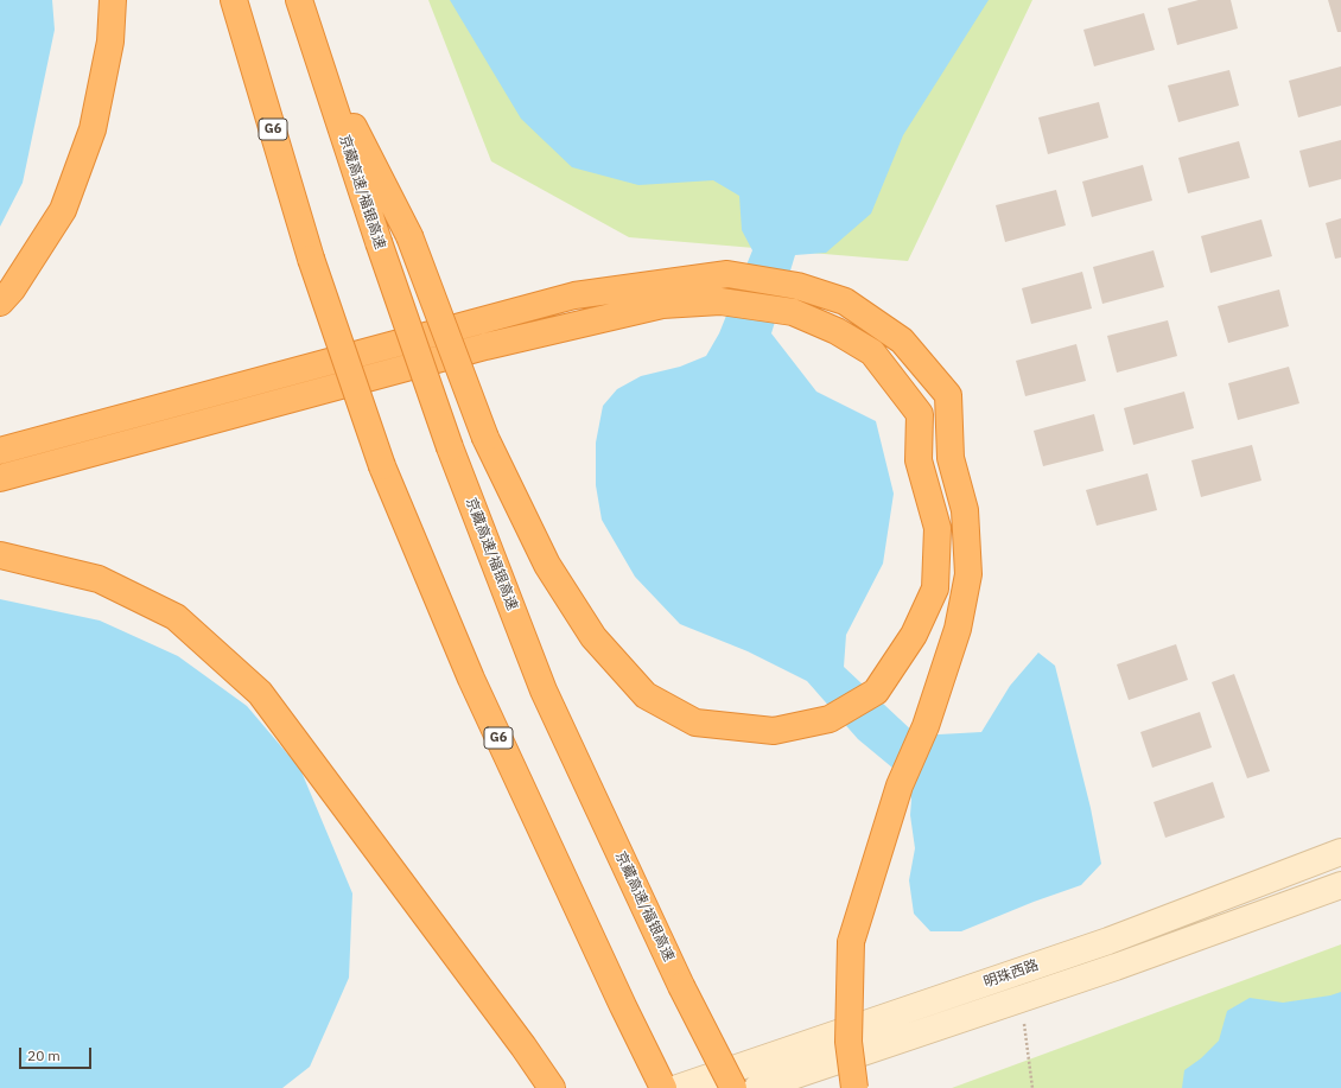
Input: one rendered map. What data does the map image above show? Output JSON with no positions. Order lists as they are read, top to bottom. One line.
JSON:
{"streets":{"highway":["G6","京藏高速/福银高速"],"street":["明珠西路"]},"scale_bar":"20 m"}
